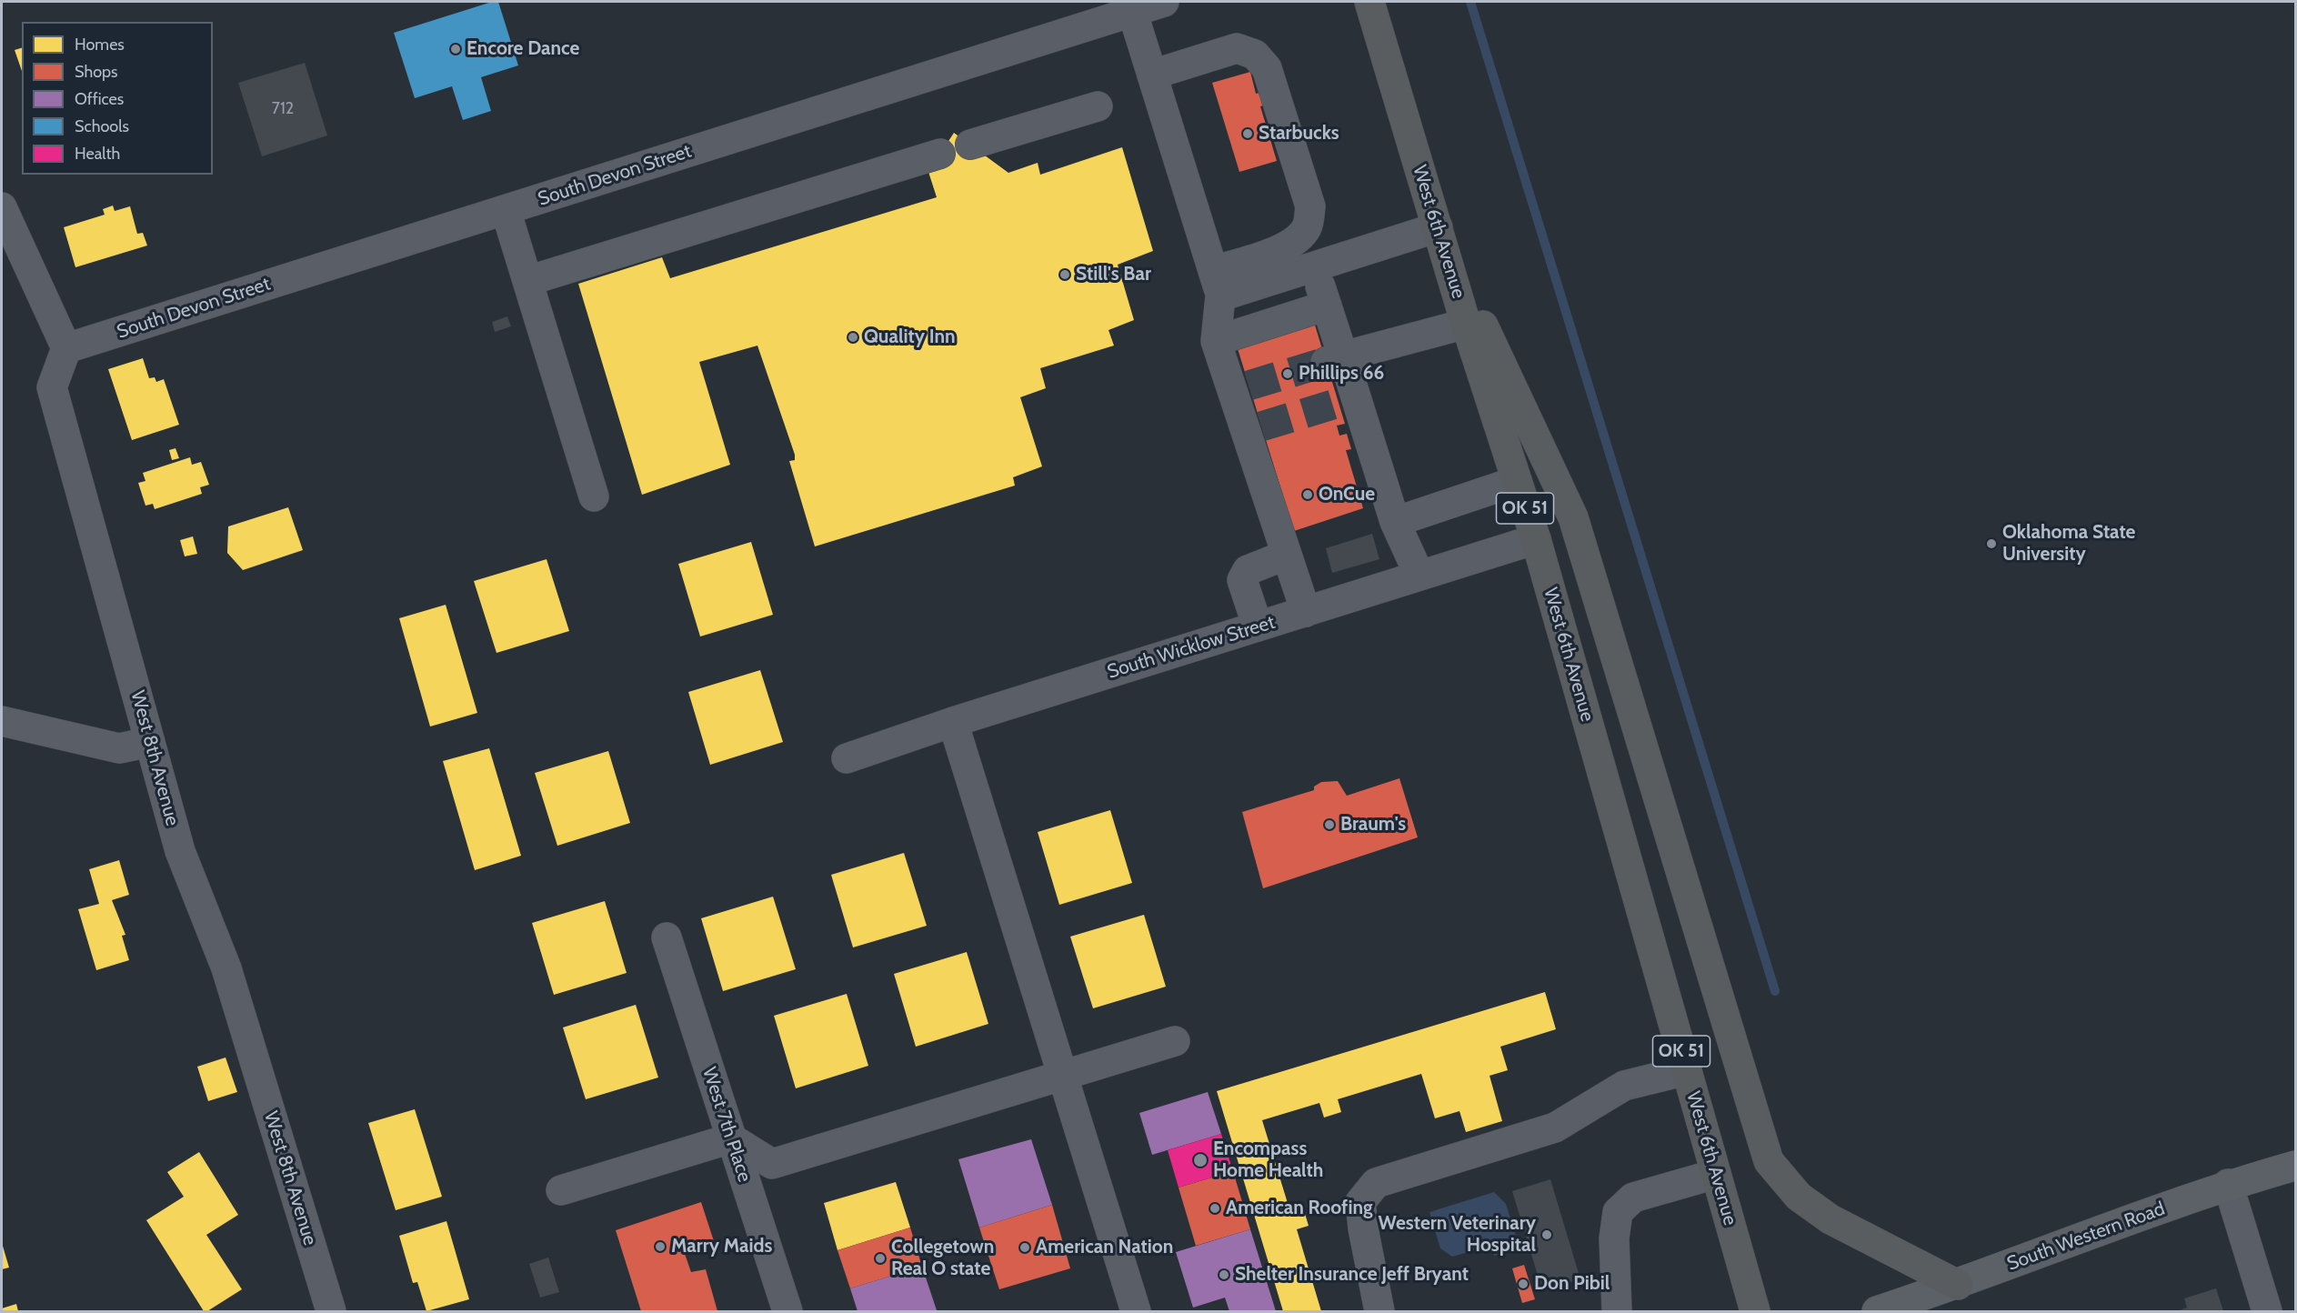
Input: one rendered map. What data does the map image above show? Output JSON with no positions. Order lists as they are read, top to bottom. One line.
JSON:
{"streets":{"highway":["West 6th Avenue","OK 51"],"main road":["South Western Road"],"street":["South Devon Street","South Wicklow Street","West 8th Avenue","West 7th Place"]},"crossings":[["South Devon Street","West 8th Avenue"],["West 6th Avenue","South Wicklow Street"]],"places":["Encore Dance","Starbucks","Still's Bar","Quality Inn","Phillips 66","OnCue","Oklahoma State University","Braum's","Encompass Home Health","American Roofing","Western Veterinary Hospital","Marry Maids","American Nation","Collegetown Real O state","Shelter Insurance Jeff Bryant","Don Pibil"],"house_numbers":["712"],"legend":["Homes","Shops","Offices","Schools","Health"]}
